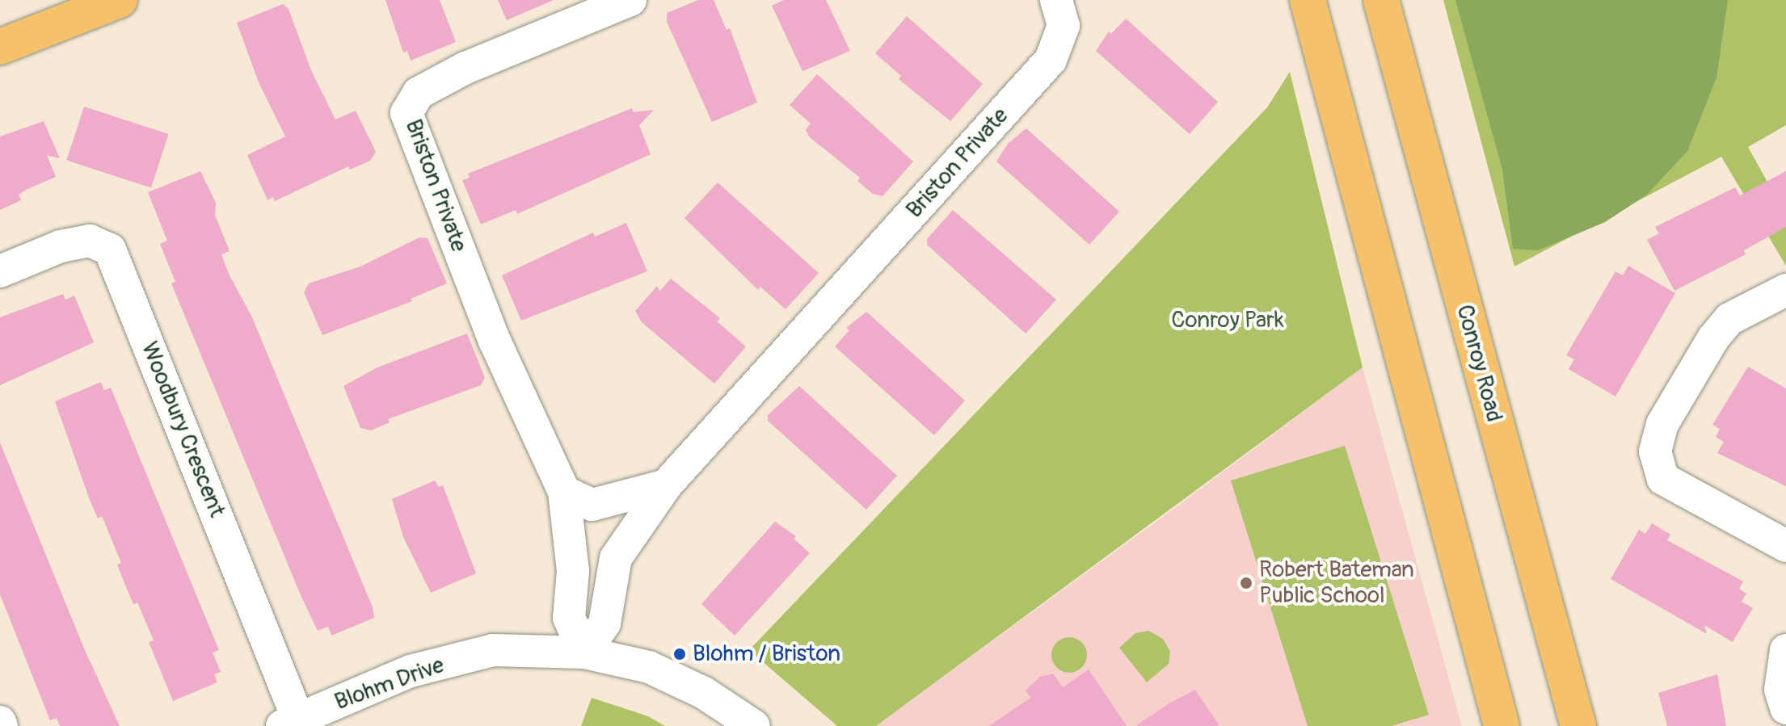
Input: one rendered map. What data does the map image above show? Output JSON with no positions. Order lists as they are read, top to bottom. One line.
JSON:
{"streets":{"main road":["Conroy Road"],"street":["Briston Private","Woodbury Crescent","Blohm Drive"]},"crossings":[["Briston Private","Blohm Drive"],["Woodbury Crescent","Blohm Drive"]],"parks":["Conroy Park"],"places":["Robert Bateman Public School","Blohm / Briston"]}
